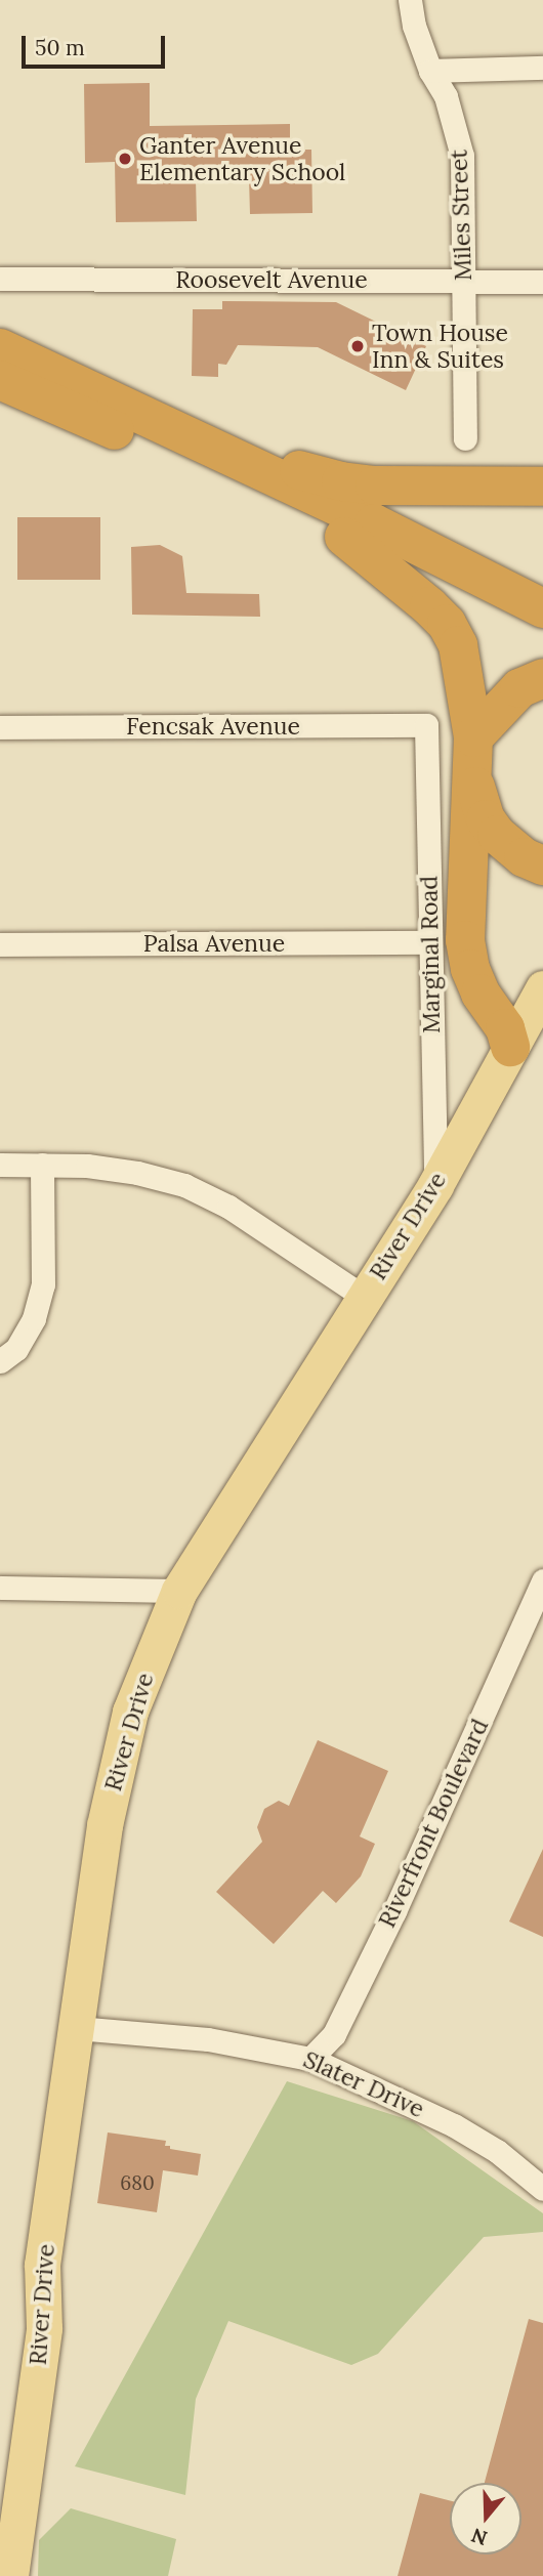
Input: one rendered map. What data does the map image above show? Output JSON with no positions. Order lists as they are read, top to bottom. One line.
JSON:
{"streets":{"main road":["River Drive"],"street":["Miles Street","Roosevelt Avenue","Fencsak Avenue","Palsa Avenue","Marginal Road","Riverfront Boulevard","Slater Drive"]},"crossings":[["Miles Street","Roosevelt Avenue"],["Fencsak Avenue","Marginal Road"],["Palsa Avenue","Marginal Road"],["Marginal Road","River Drive"],["River Drive","Slater Drive"],["Riverfront Boulevard","Slater Drive"]],"places":["Ganter Avenue Elementary School","Town House Inn & Suites"],"house_numbers":["680"],"scale_bar":"50 m","north":"bottom"}
